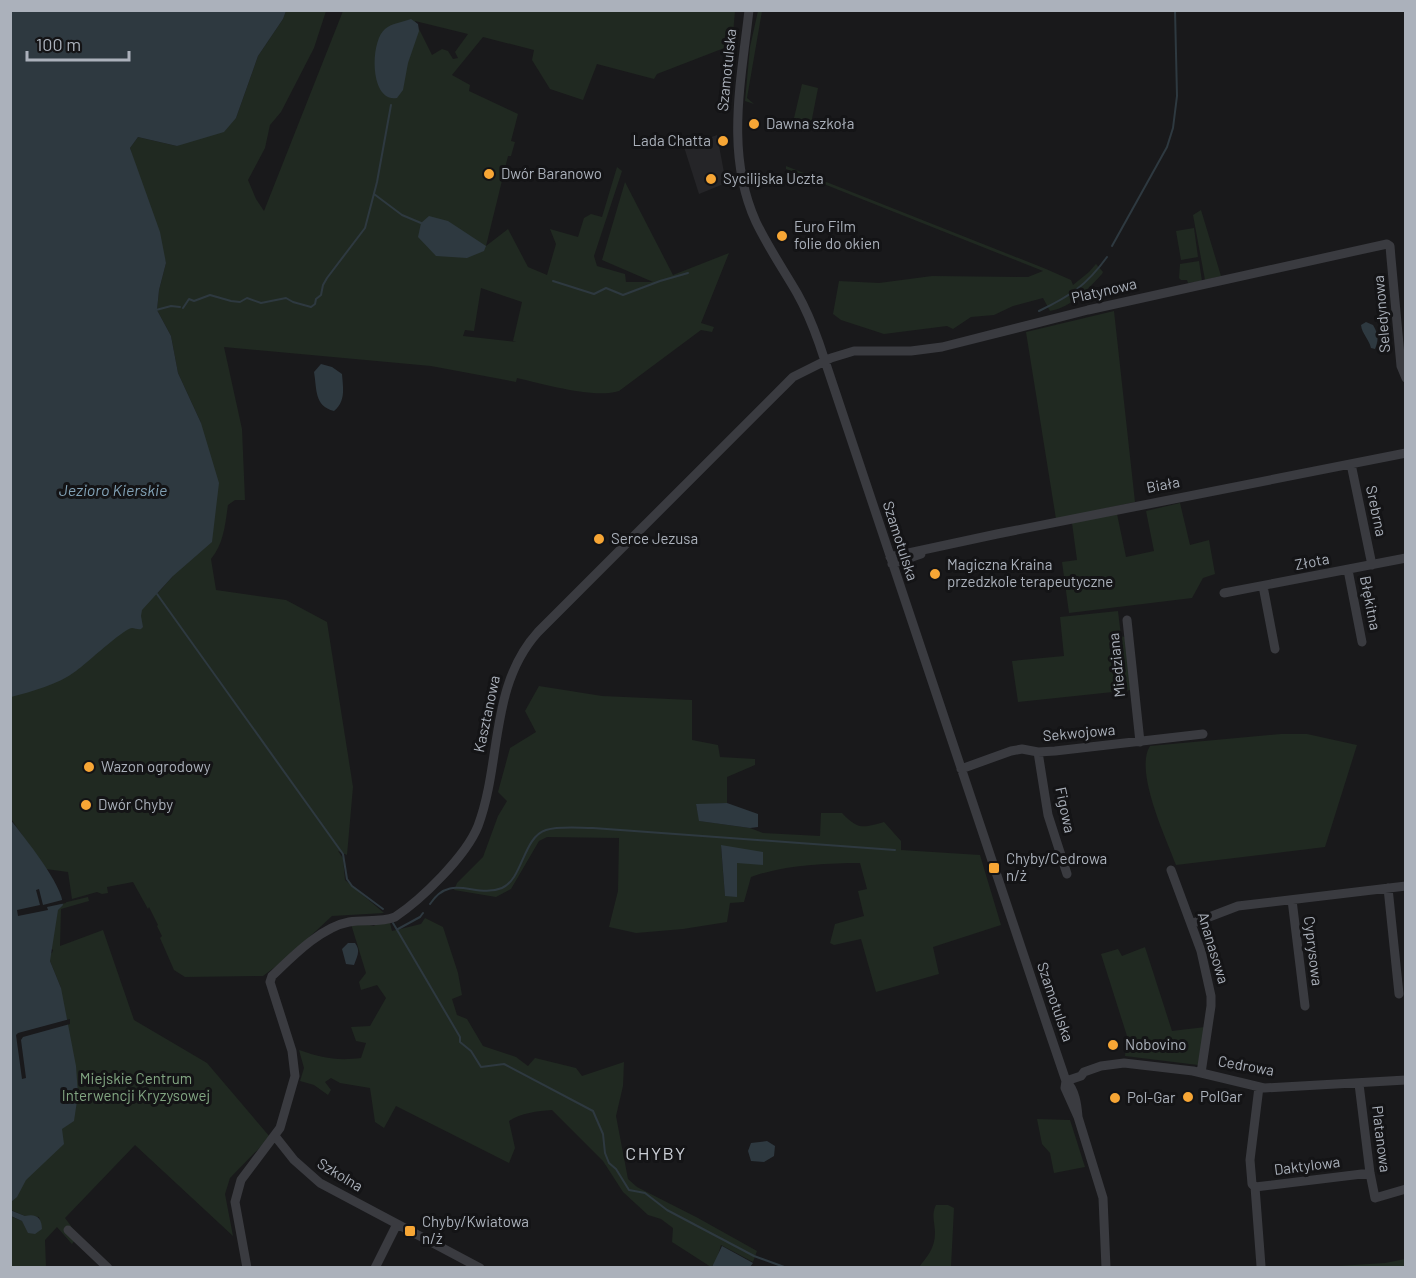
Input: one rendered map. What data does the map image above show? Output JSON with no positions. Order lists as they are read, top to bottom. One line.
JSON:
{"streets":{"street":["Szamotulska","Platynowa","Seledynowa","Biała","Srebrna","Złota","Błękitna","Miedziana","Kasztanowa","Sekwojowa","Figowa","Ananasowa","Cyprysowa","Cedrowa","Platanowa","Daktylowa","Szkolna"]},"crossings":[["Szamotulska","Platynowa"],["Szamotulska","Biała"],["Szamotulska","Kasztanowa"],["Szamotulska","Sekwojowa"],["Szamotulska","Cedrowa"],["Platynowa","Seledynowa"],["Platynowa","Kasztanowa"],["Biała","Srebrna"],["Srebrna","Złota"],["Złota","Błękitna"],["Miedziana","Sekwojowa"],["Kasztanowa","Szkolna"],["Sekwojowa","Figowa"],["Ananasowa","Cyprysowa"],["Ananasowa","Cedrowa"],["Cedrowa","Platanowa"],["Platanowa","Daktylowa"]],"districts":["CHYBY"],"water":["Jezioro Kierskie"],"parks":["Miejskie Centrum Interwencji Kryzysowej"],"places":{"other":["Dawna szkoła","Lada Chatta","Dwór Baranowo","Sycilijska Uczta","Euro Film folie do okien","Serce Jezusa","Magiczna Kraina przedzkole terapeutyczne","Wazon ogrodowy","Dwór Chyby","Nobovino","PolGar","Pol-Gar"],"transit":["Chyby/Cedrowa n/ż","Chyby/Kwiatowa n/ż"]},"scale_bar":"100 m"}
